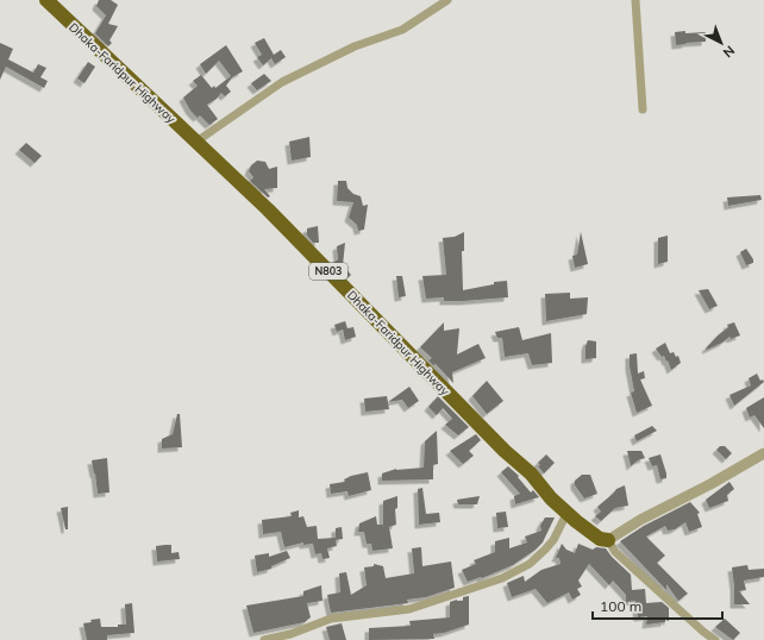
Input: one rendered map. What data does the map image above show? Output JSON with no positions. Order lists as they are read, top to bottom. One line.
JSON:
{"streets":{"highway":["Dhaka-Faridpur Highway","N803"]},"scale_bar":"100 m","north":"bottom right"}
